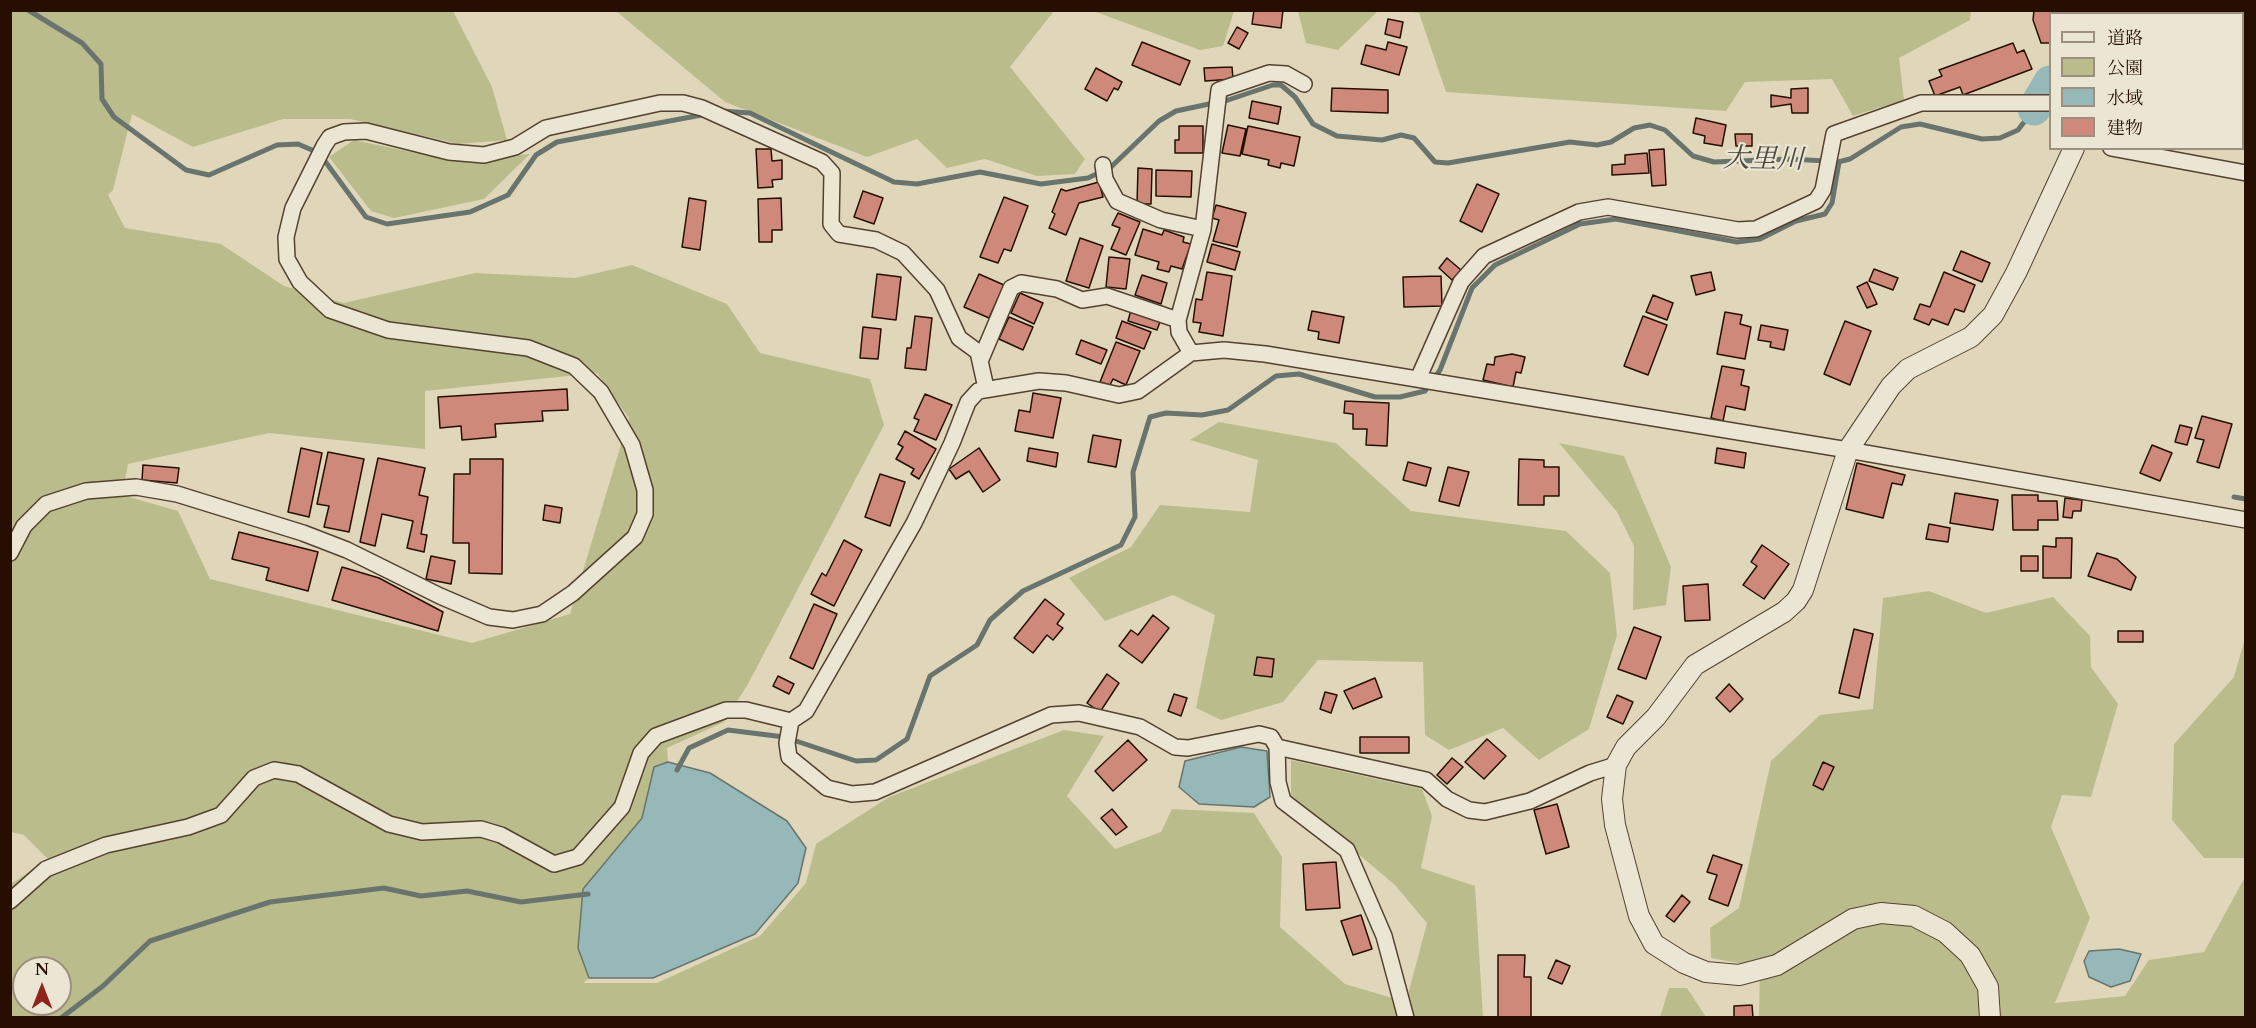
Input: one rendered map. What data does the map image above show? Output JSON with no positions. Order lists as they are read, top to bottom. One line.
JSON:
{"water":["大里川"],"legend":["道路","公園","水域","建物"],"north":"top"}
